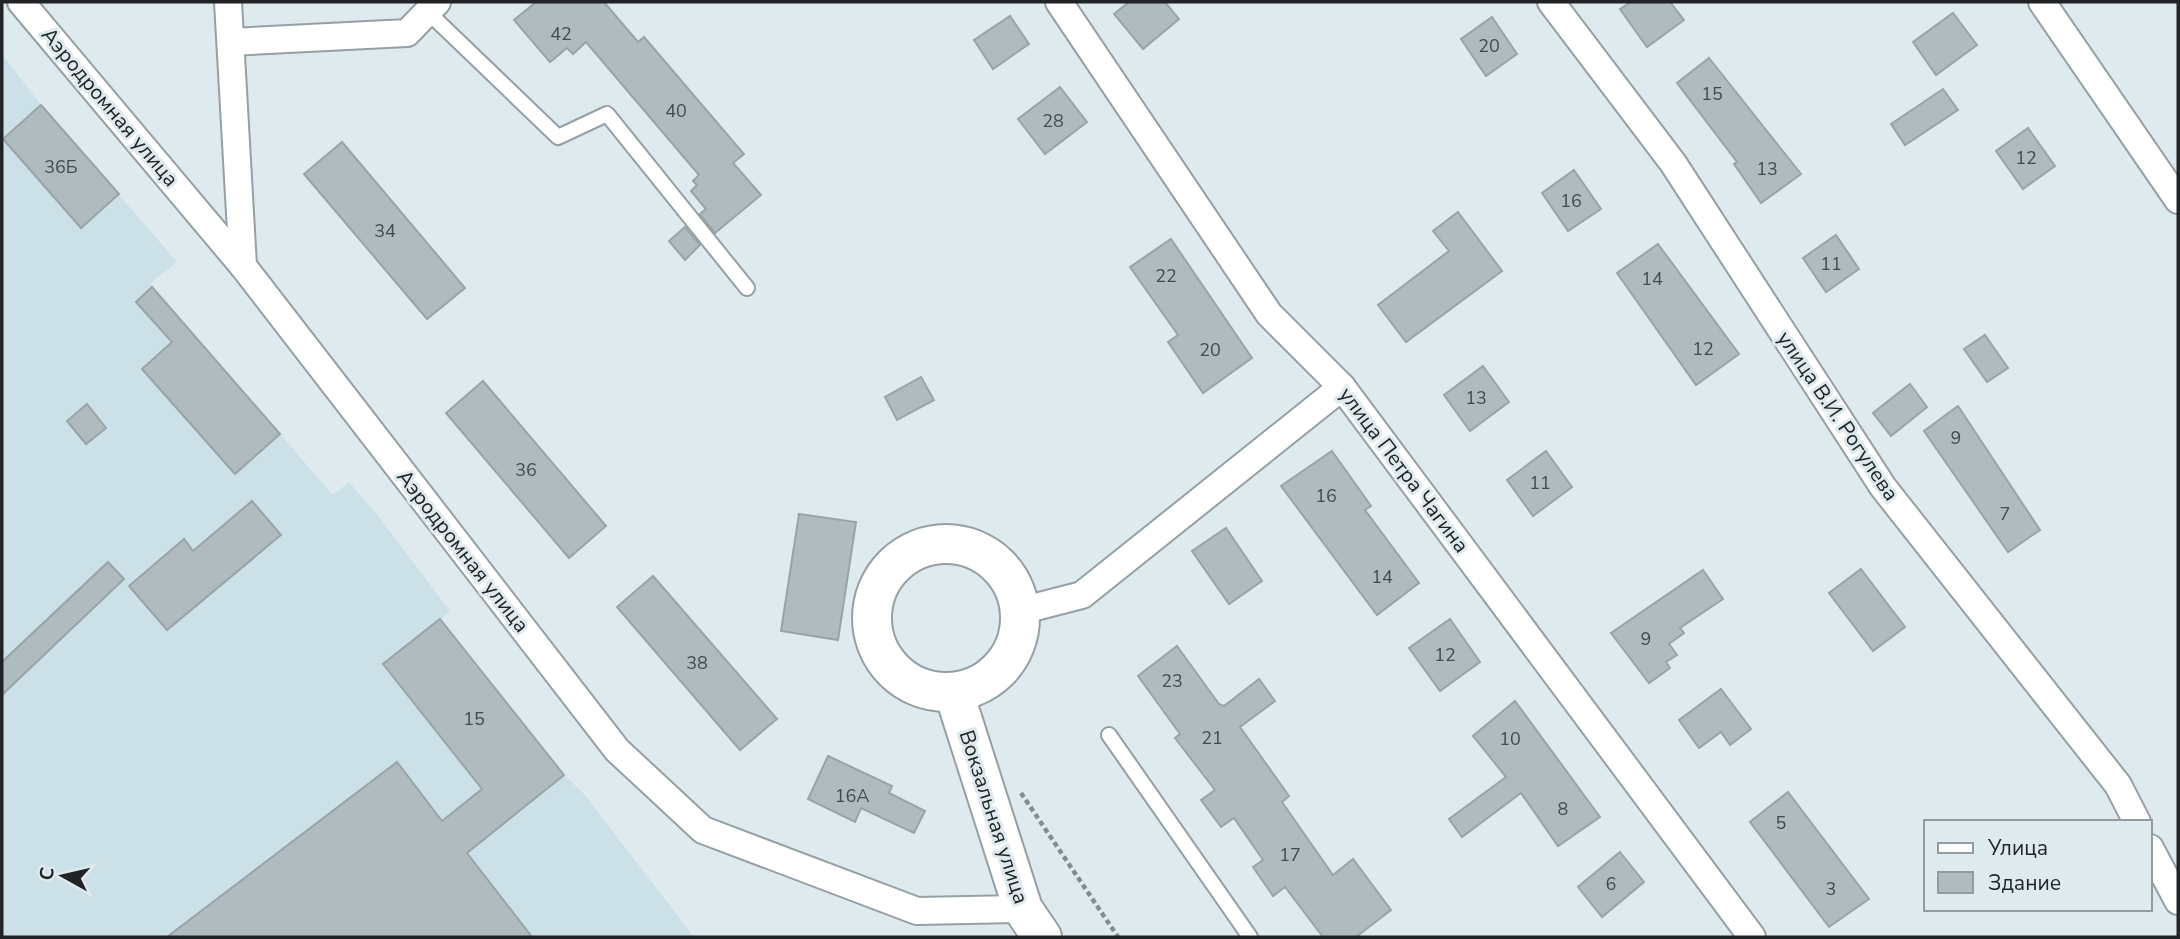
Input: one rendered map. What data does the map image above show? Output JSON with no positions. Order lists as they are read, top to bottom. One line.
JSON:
{"streets":{"street":["Аэродромная улица","улица В.И. Рогулева","улица Петра Чагина","Вокзальная улица"]},"crossings":[["Аэродромная улица","Вокзальная улица"]],"house_numbers":["42","20","15","40","28","12","36Б","13","16","34","11","22","14","12","20","13","9","36","11","16","7","14","9","12","38","23","15","21","10","16А","8","5","17","6","3"],"legend":["Улица","Здание"],"north":"left"}
